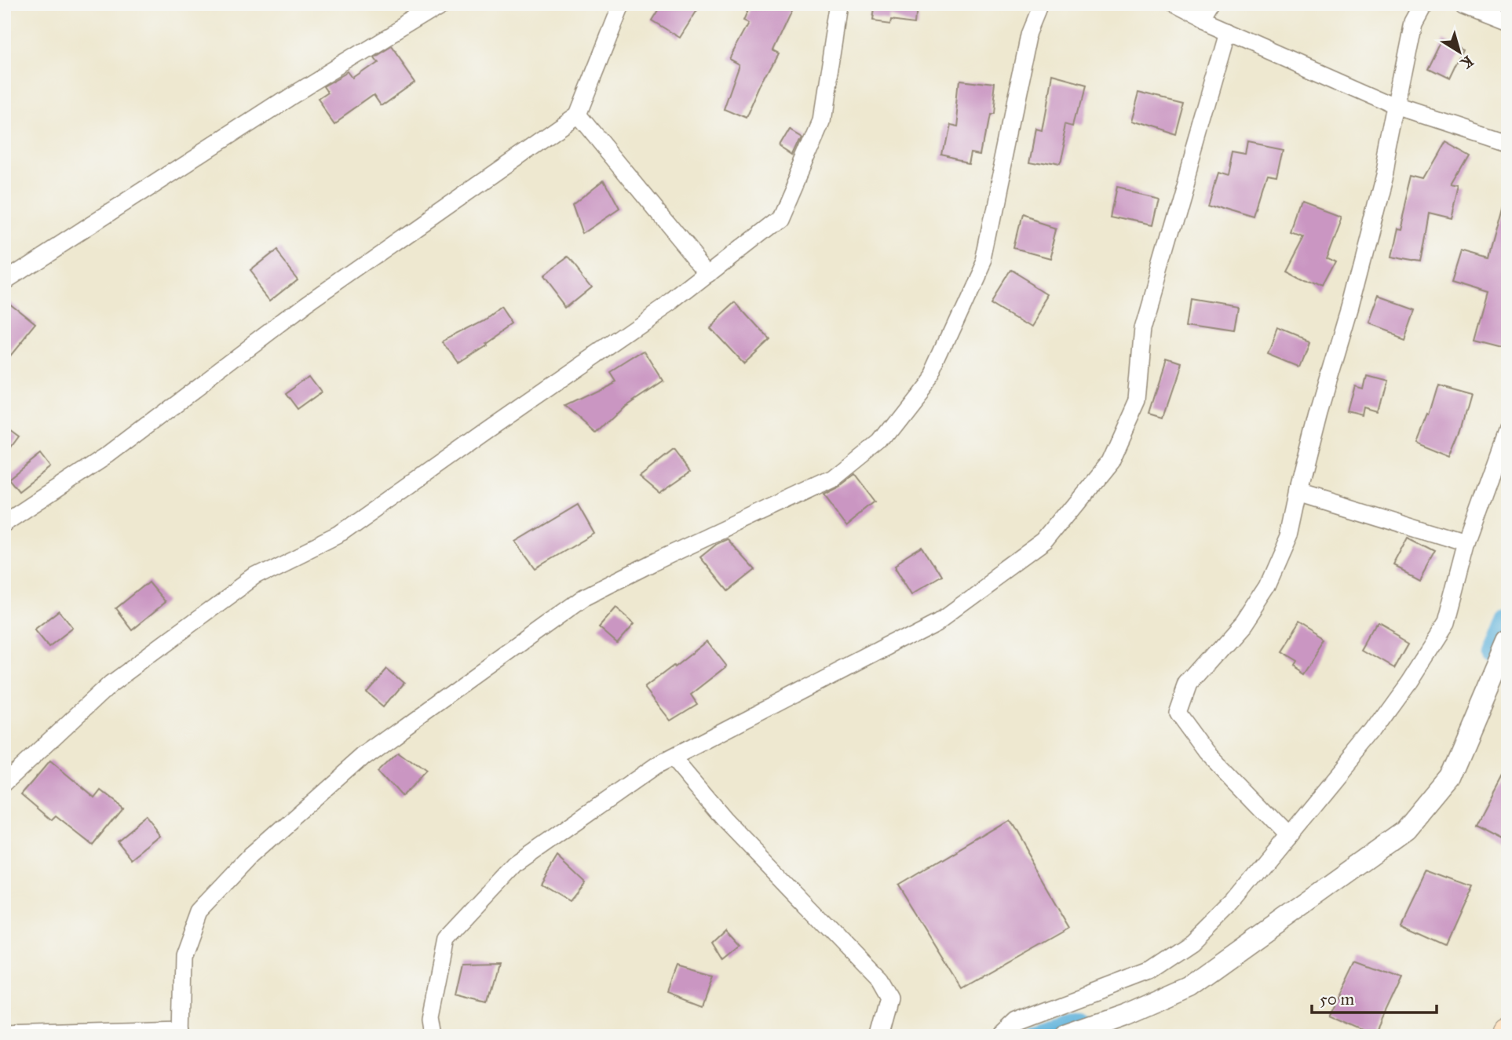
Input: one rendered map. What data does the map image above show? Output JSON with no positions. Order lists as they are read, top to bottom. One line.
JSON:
{"scale_bar":"50 m","north":"bottom right"}
